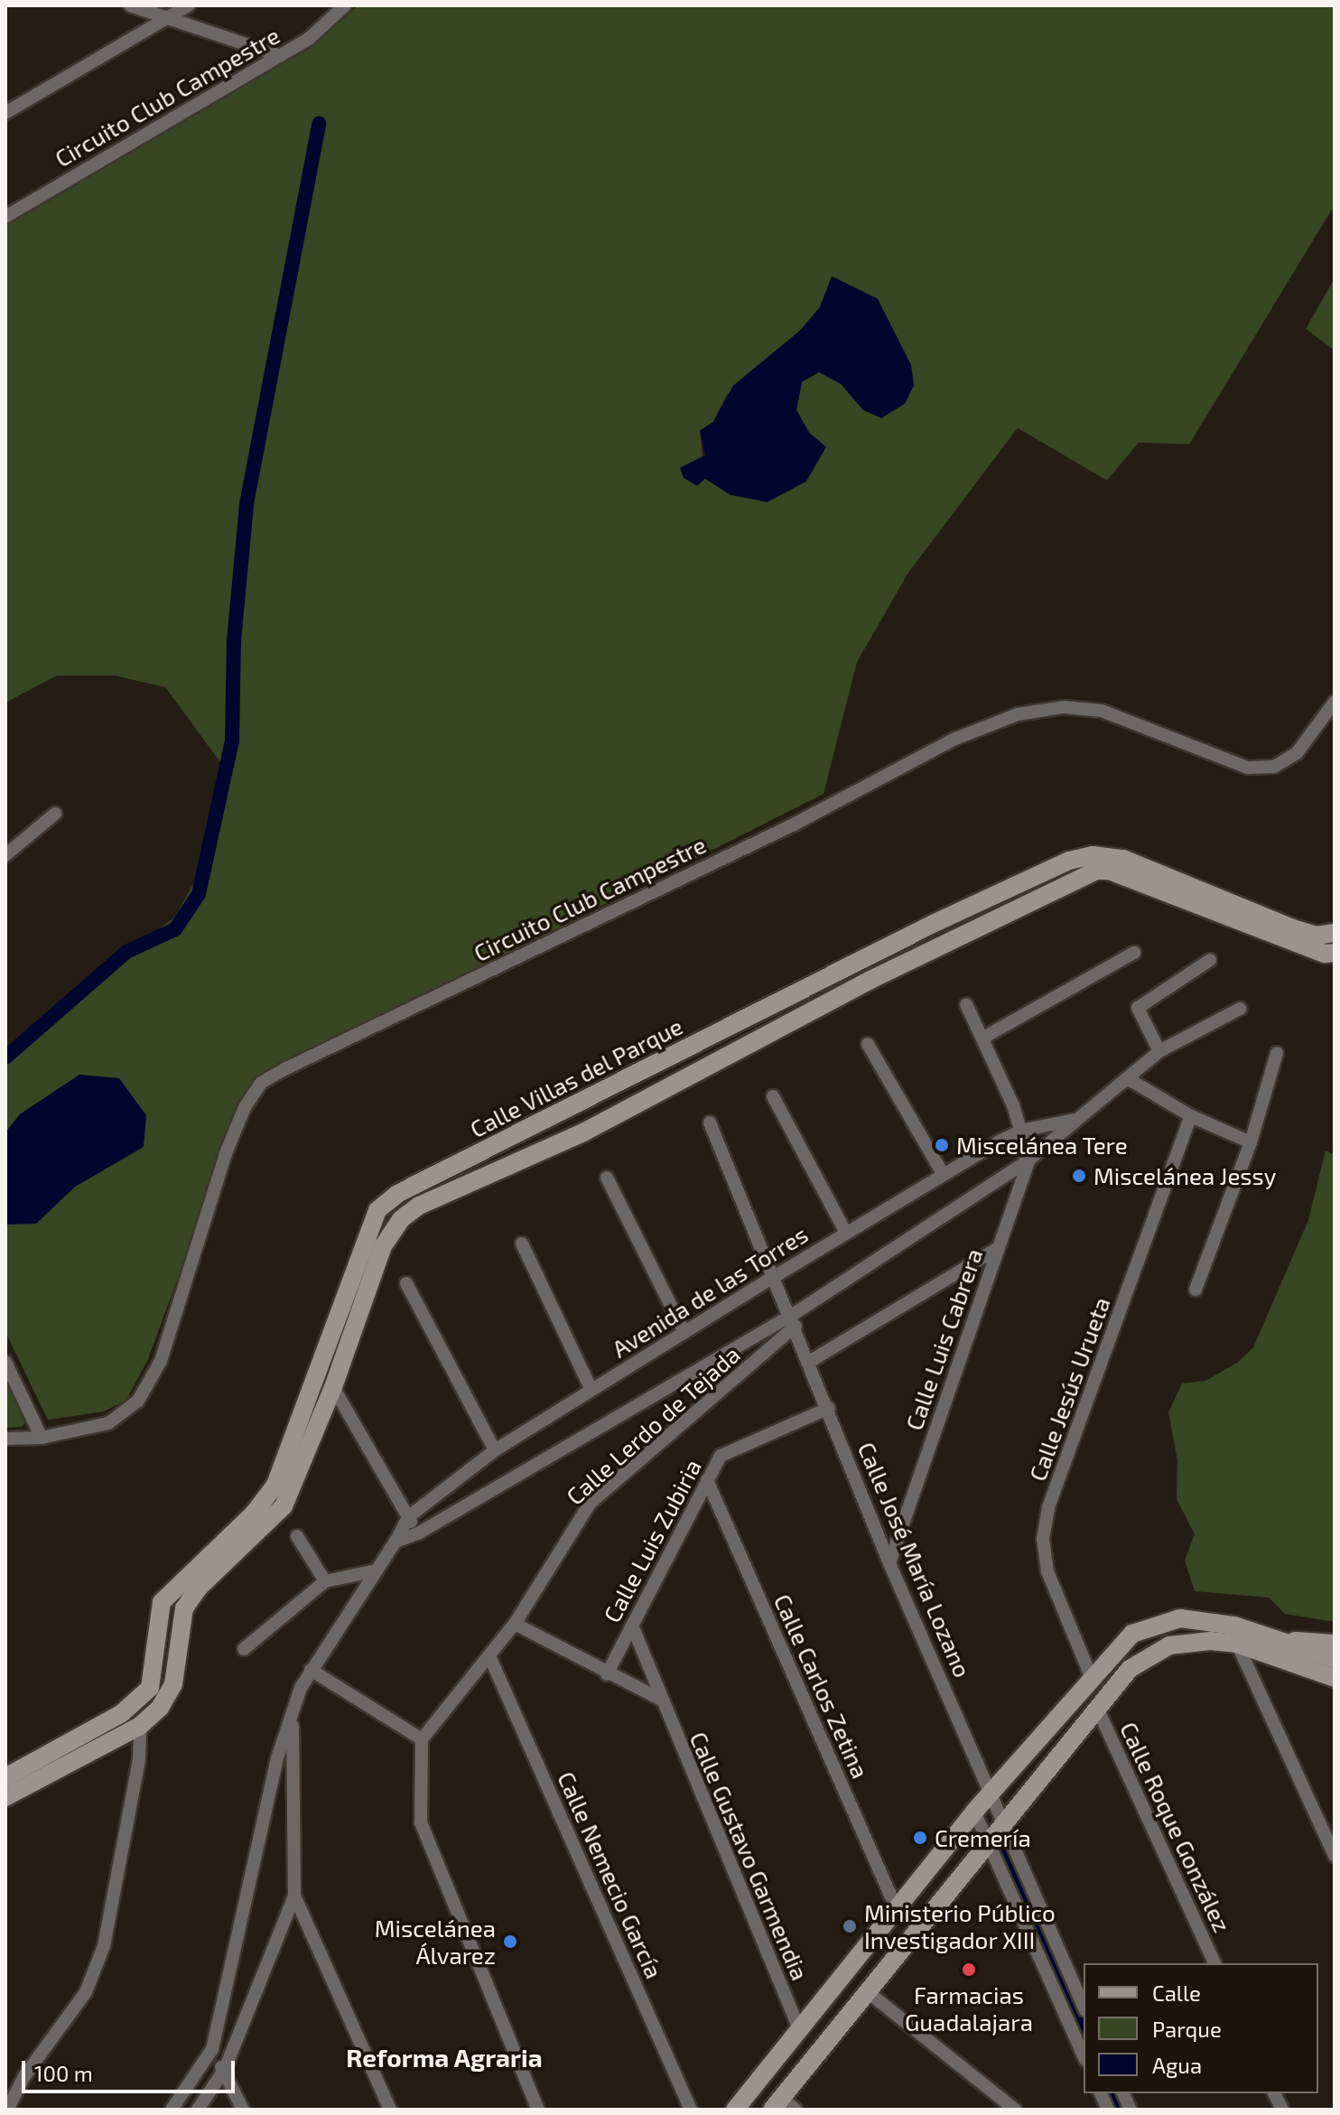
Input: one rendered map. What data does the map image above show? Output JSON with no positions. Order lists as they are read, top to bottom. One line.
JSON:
{"streets":{"main road":["Calle Villas del Parque"],"street":["Circuito Club Campestre","Avenida de las Torres","Calle Luis Cabrera","Calle Jesús Urueta","Calle Lerdo de Tejada","Calle Luis Zubiria","Calle José María Lozano","Calle Carlos Zetina","Calle Roque González","Calle Gustavo Garmendia","Calle Nemecio García"]},"crossings":[["Avenida de las Torres","Calle Luis Cabrera"],["Avenida de las Torres","Calle Lerdo de Tejada"],["Avenida de las Torres","Calle José María Lozano"],["Calle Luis Cabrera","Calle José María Lozano"],["Calle Lerdo de Tejada","Calle José María Lozano"],["Calle Lerdo de Tejada","Calle Nemecio García"],["Calle Luis Zubiria","Calle José María Lozano"],["Calle Luis Zubiria","Calle Carlos Zetina"],["Calle Luis Zubiria","Calle Gustavo Garmendia"]],"districts":["Reforma Agraria"],"places":["Miscelánea Tere","Miscelánea Jessy","Cremería","Ministerio Público Investigador XIII","Miscelánea Álvarez","Farmacias Guadalajara"],"legend":["Calle","Parque","Agua"],"scale_bar":"100 m"}
